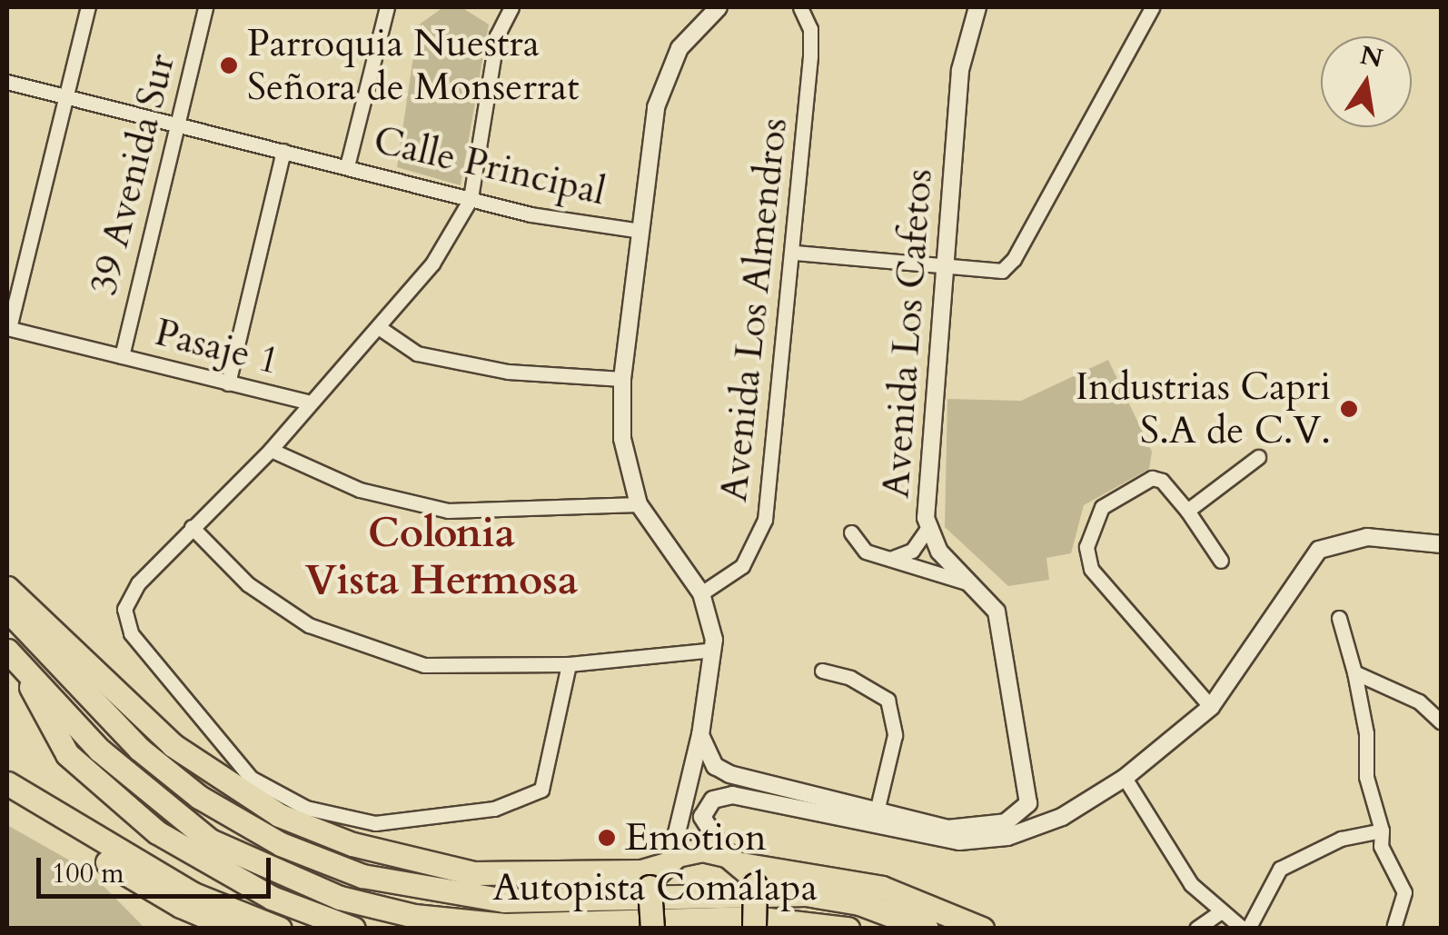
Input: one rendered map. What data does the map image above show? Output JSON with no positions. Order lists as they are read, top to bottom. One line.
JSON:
{"streets":{"highway":["Autopista Comalapa"],"street":["Calle Principal","39 Avenida Sur","Avenida Los Almendros","Avenida Los Cafetos","Pasaje 1"]},"crossings":[["Calle Principal","39 Avenida Sur"],["39 Avenida Sur","Pasaje 1"]],"districts":["Colonia Vista Hermosa"],"places":["Parroquia Nuestra Señora de Monserrat","Industrias Capri S.A de C.V.","Emotion"],"scale_bar":"100 m","north":"top"}
